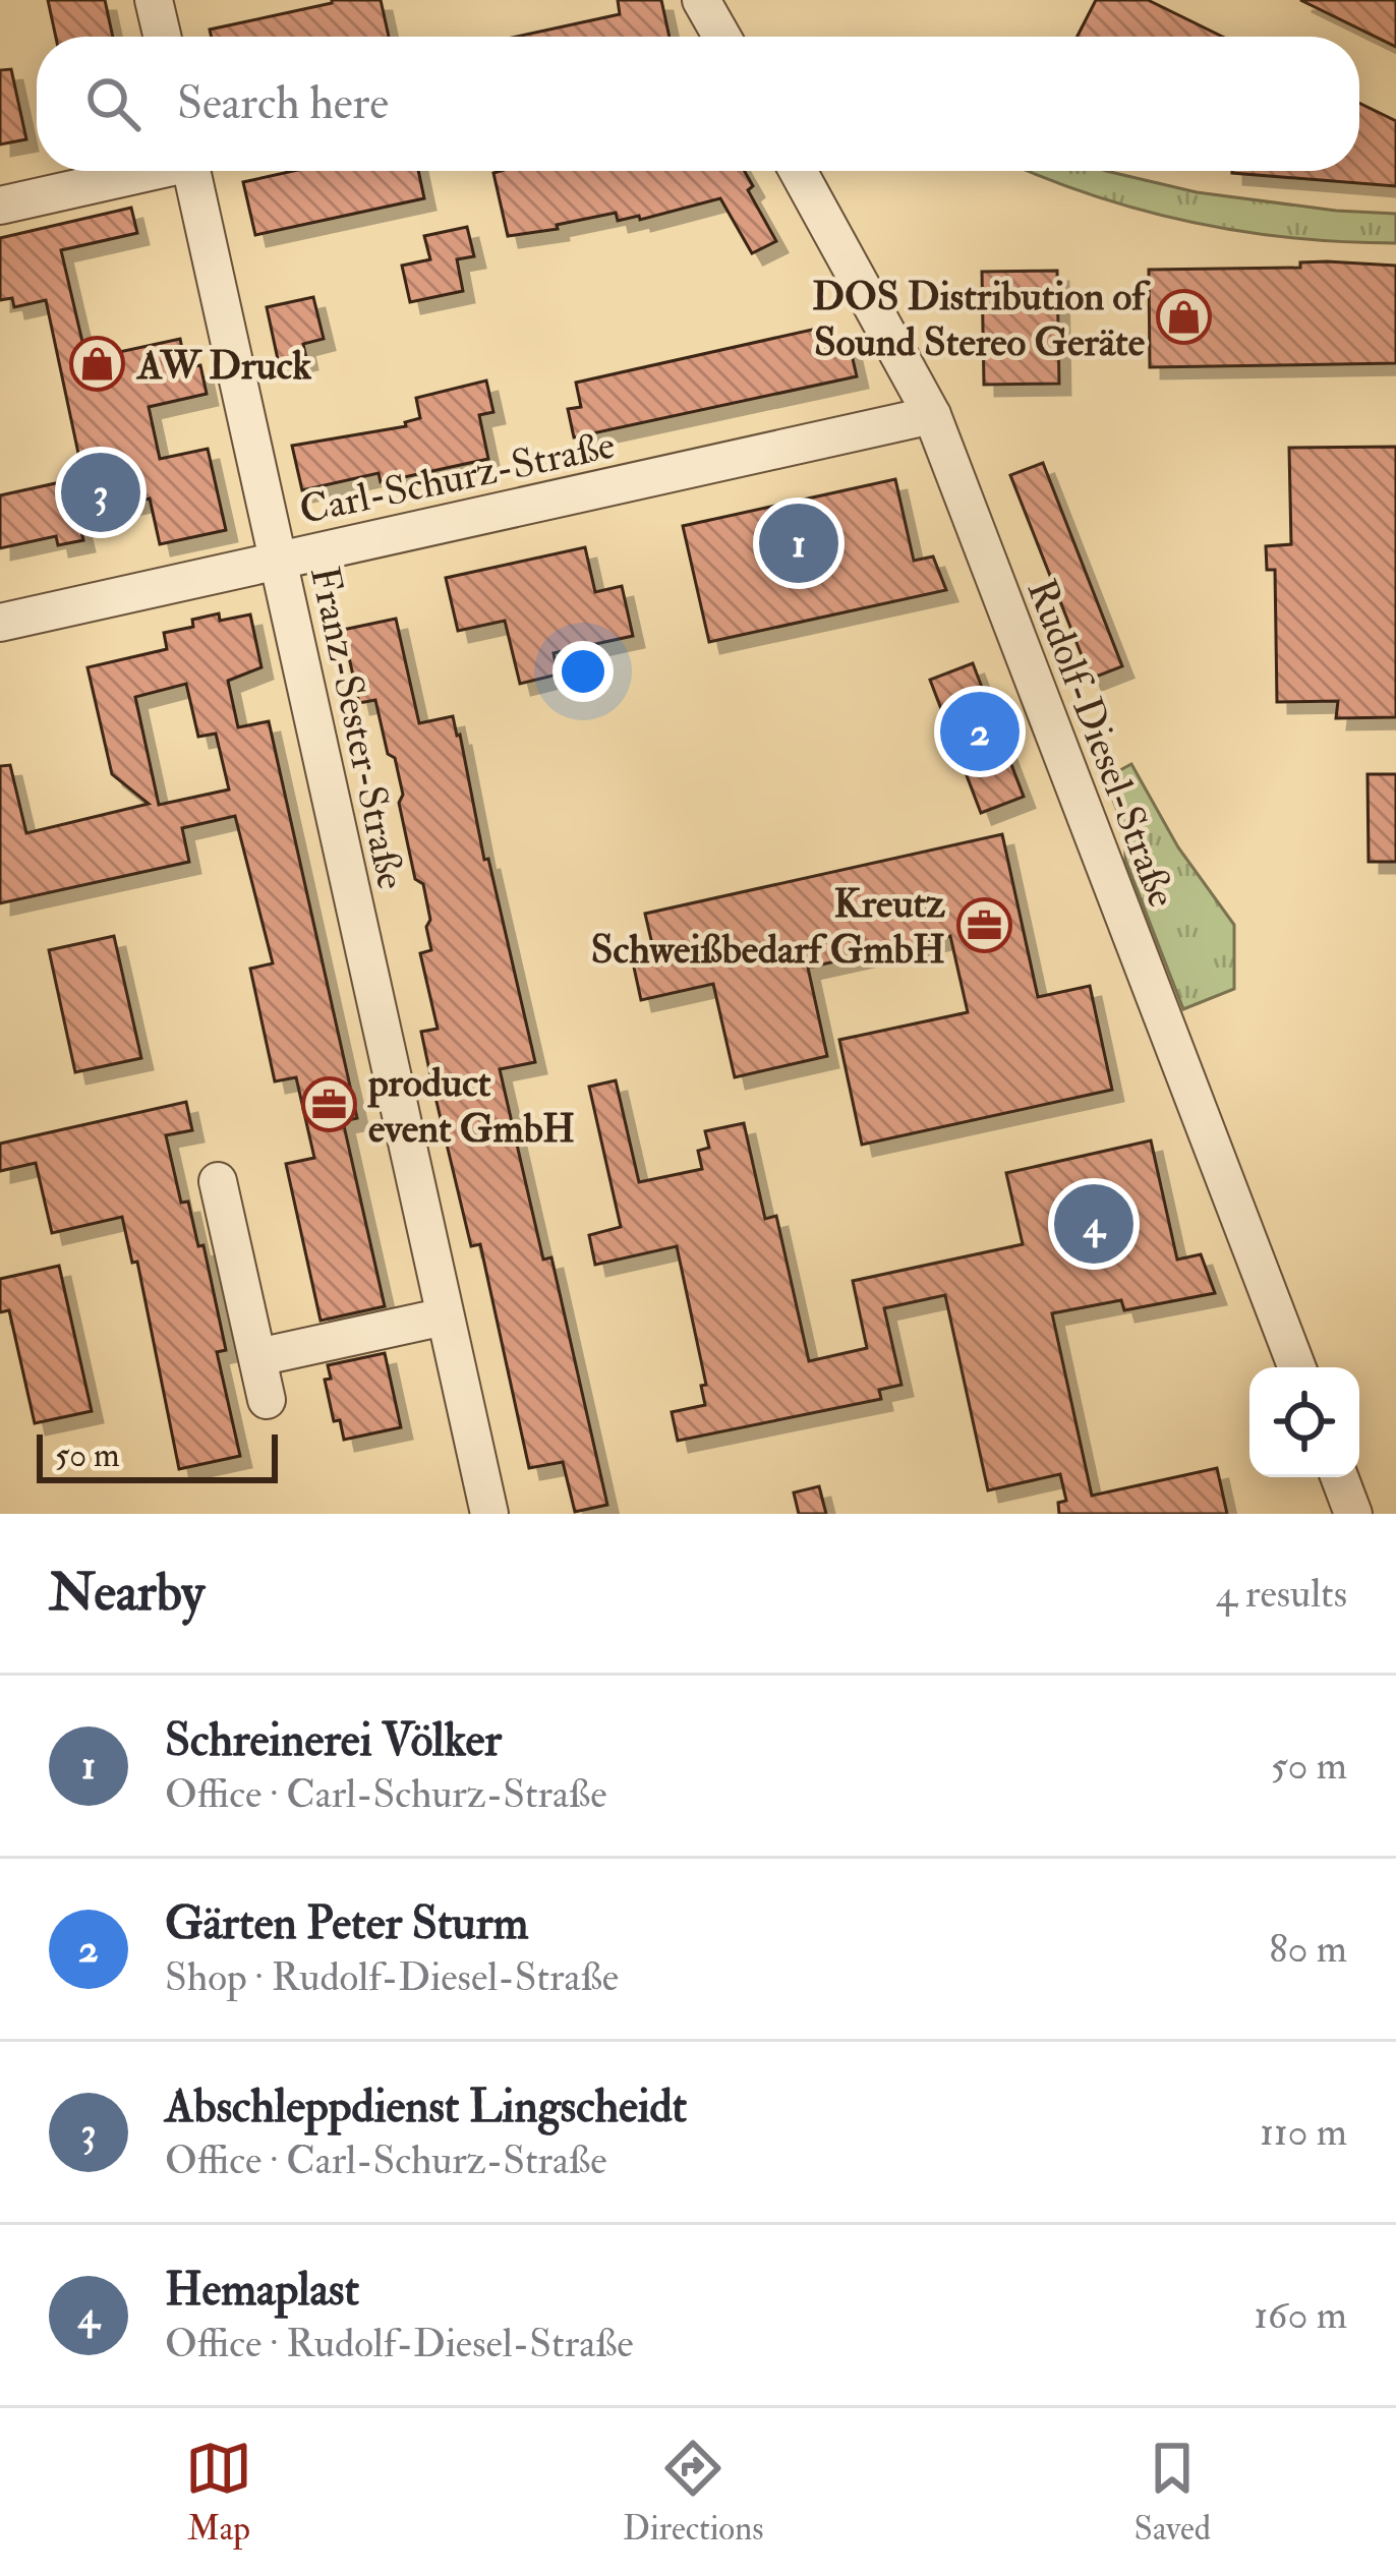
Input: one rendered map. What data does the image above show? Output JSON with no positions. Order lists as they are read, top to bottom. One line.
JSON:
{"streets":{"street":["Carl-Schurz-Straße","Franz-Sester-Straße","Rudolf-Diesel-Straße"]},"crossings":[["Carl-Schurz-Straße","Franz-Sester-Straße"],["Carl-Schurz-Straße","Rudolf-Diesel-Straße"]],"places":{"shop":["DOS Distribution of Sound Stereo Geräte","AW Druck"],"office":["Kreutz Schweißbedarf GmbH","product event GmbH"]},"scale_bar":"50 m","page":{"search":"Search here","pins":["3","1","2","4"],"scale":"50 m","heading":["Nearby","4 results"],"list":[{"mark":"1","name":"Schreinerei Völker","note":"Office · Carl-Schurz-Straße","value":"50 m"},{"mark":"2","name":"Gärten Peter Sturm","note":"Shop · Rudolf-Diesel-Straße","value":"80 m"},{"mark":"3","name":"Abschleppdienst Lingscheidt","note":"Office · Carl-Schurz-Straße","value":"110 m"},{"mark":"4","name":"Hemaplast","note":"Office · Rudolf-Diesel-Straße","value":"160 m"}],"nav":["Map","Directions","Saved"]}}
